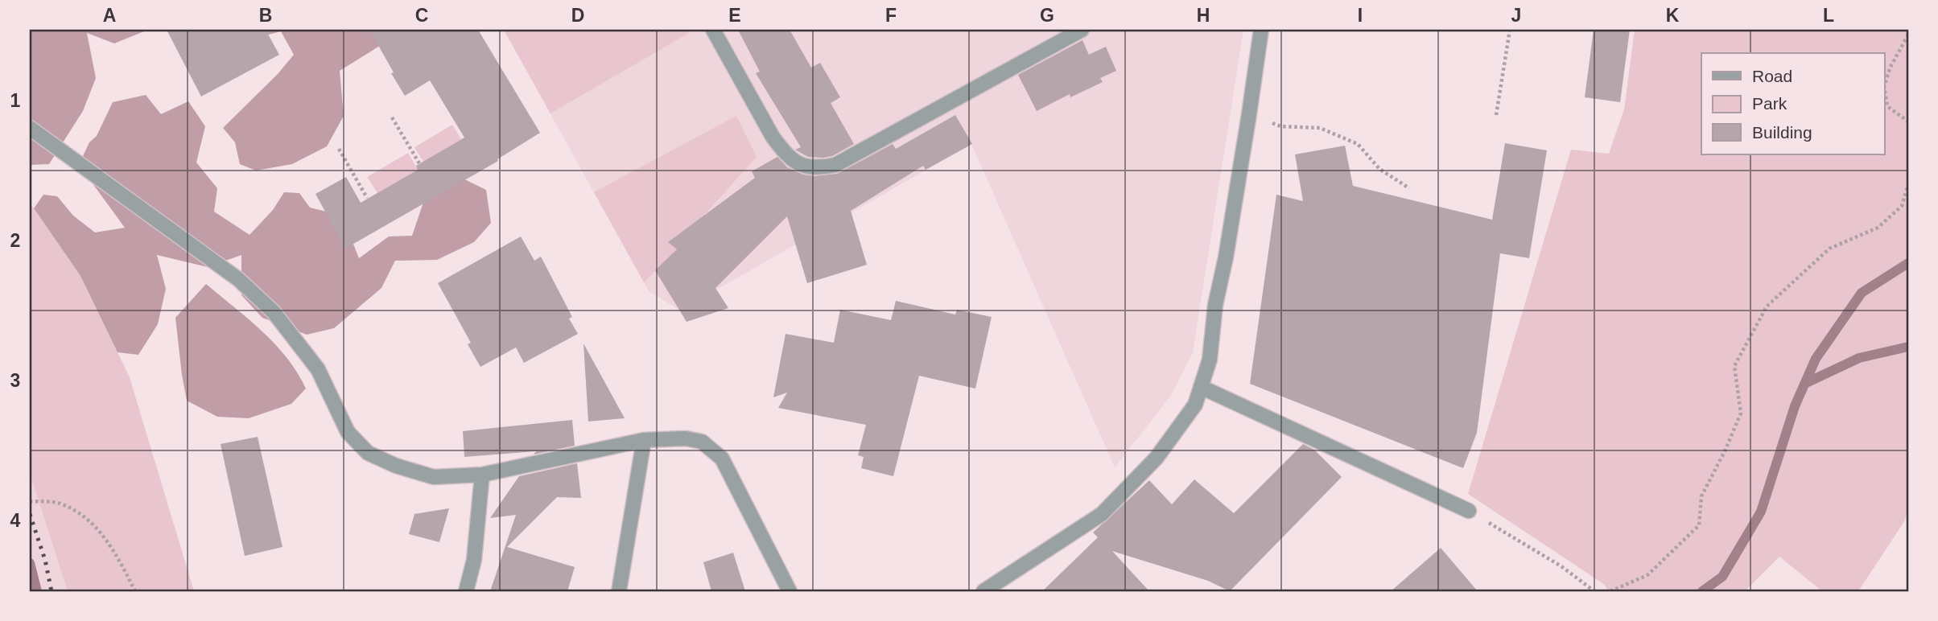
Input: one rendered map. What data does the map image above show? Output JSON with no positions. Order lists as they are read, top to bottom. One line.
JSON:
{"legend":["Road","Park","Building"],"grid":{"columns":["A","B","C","D","E","F","G","H","I","J","K","L"],"rows":["1","2","3","4"]}}
